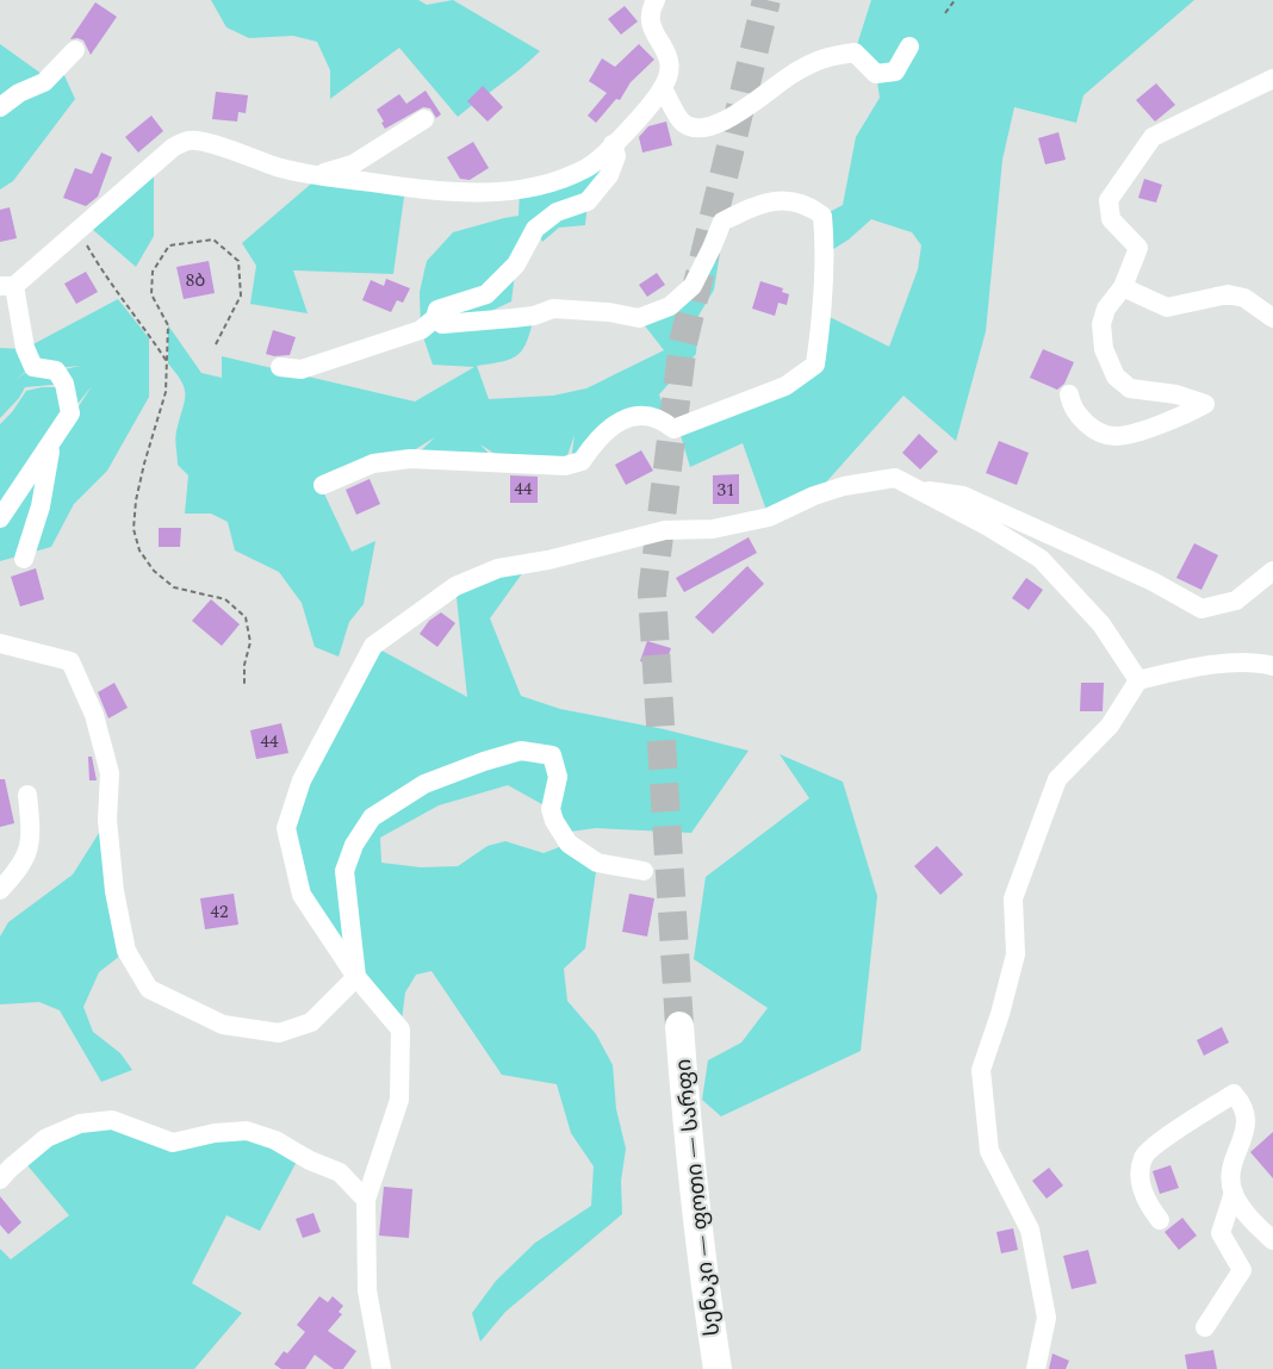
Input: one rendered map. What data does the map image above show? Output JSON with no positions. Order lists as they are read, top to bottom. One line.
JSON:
{"streets":{"highway":["სენაკი — ფოთი — სარფი"]},"house_numbers":["8ბ","44","31","44","42"]}
